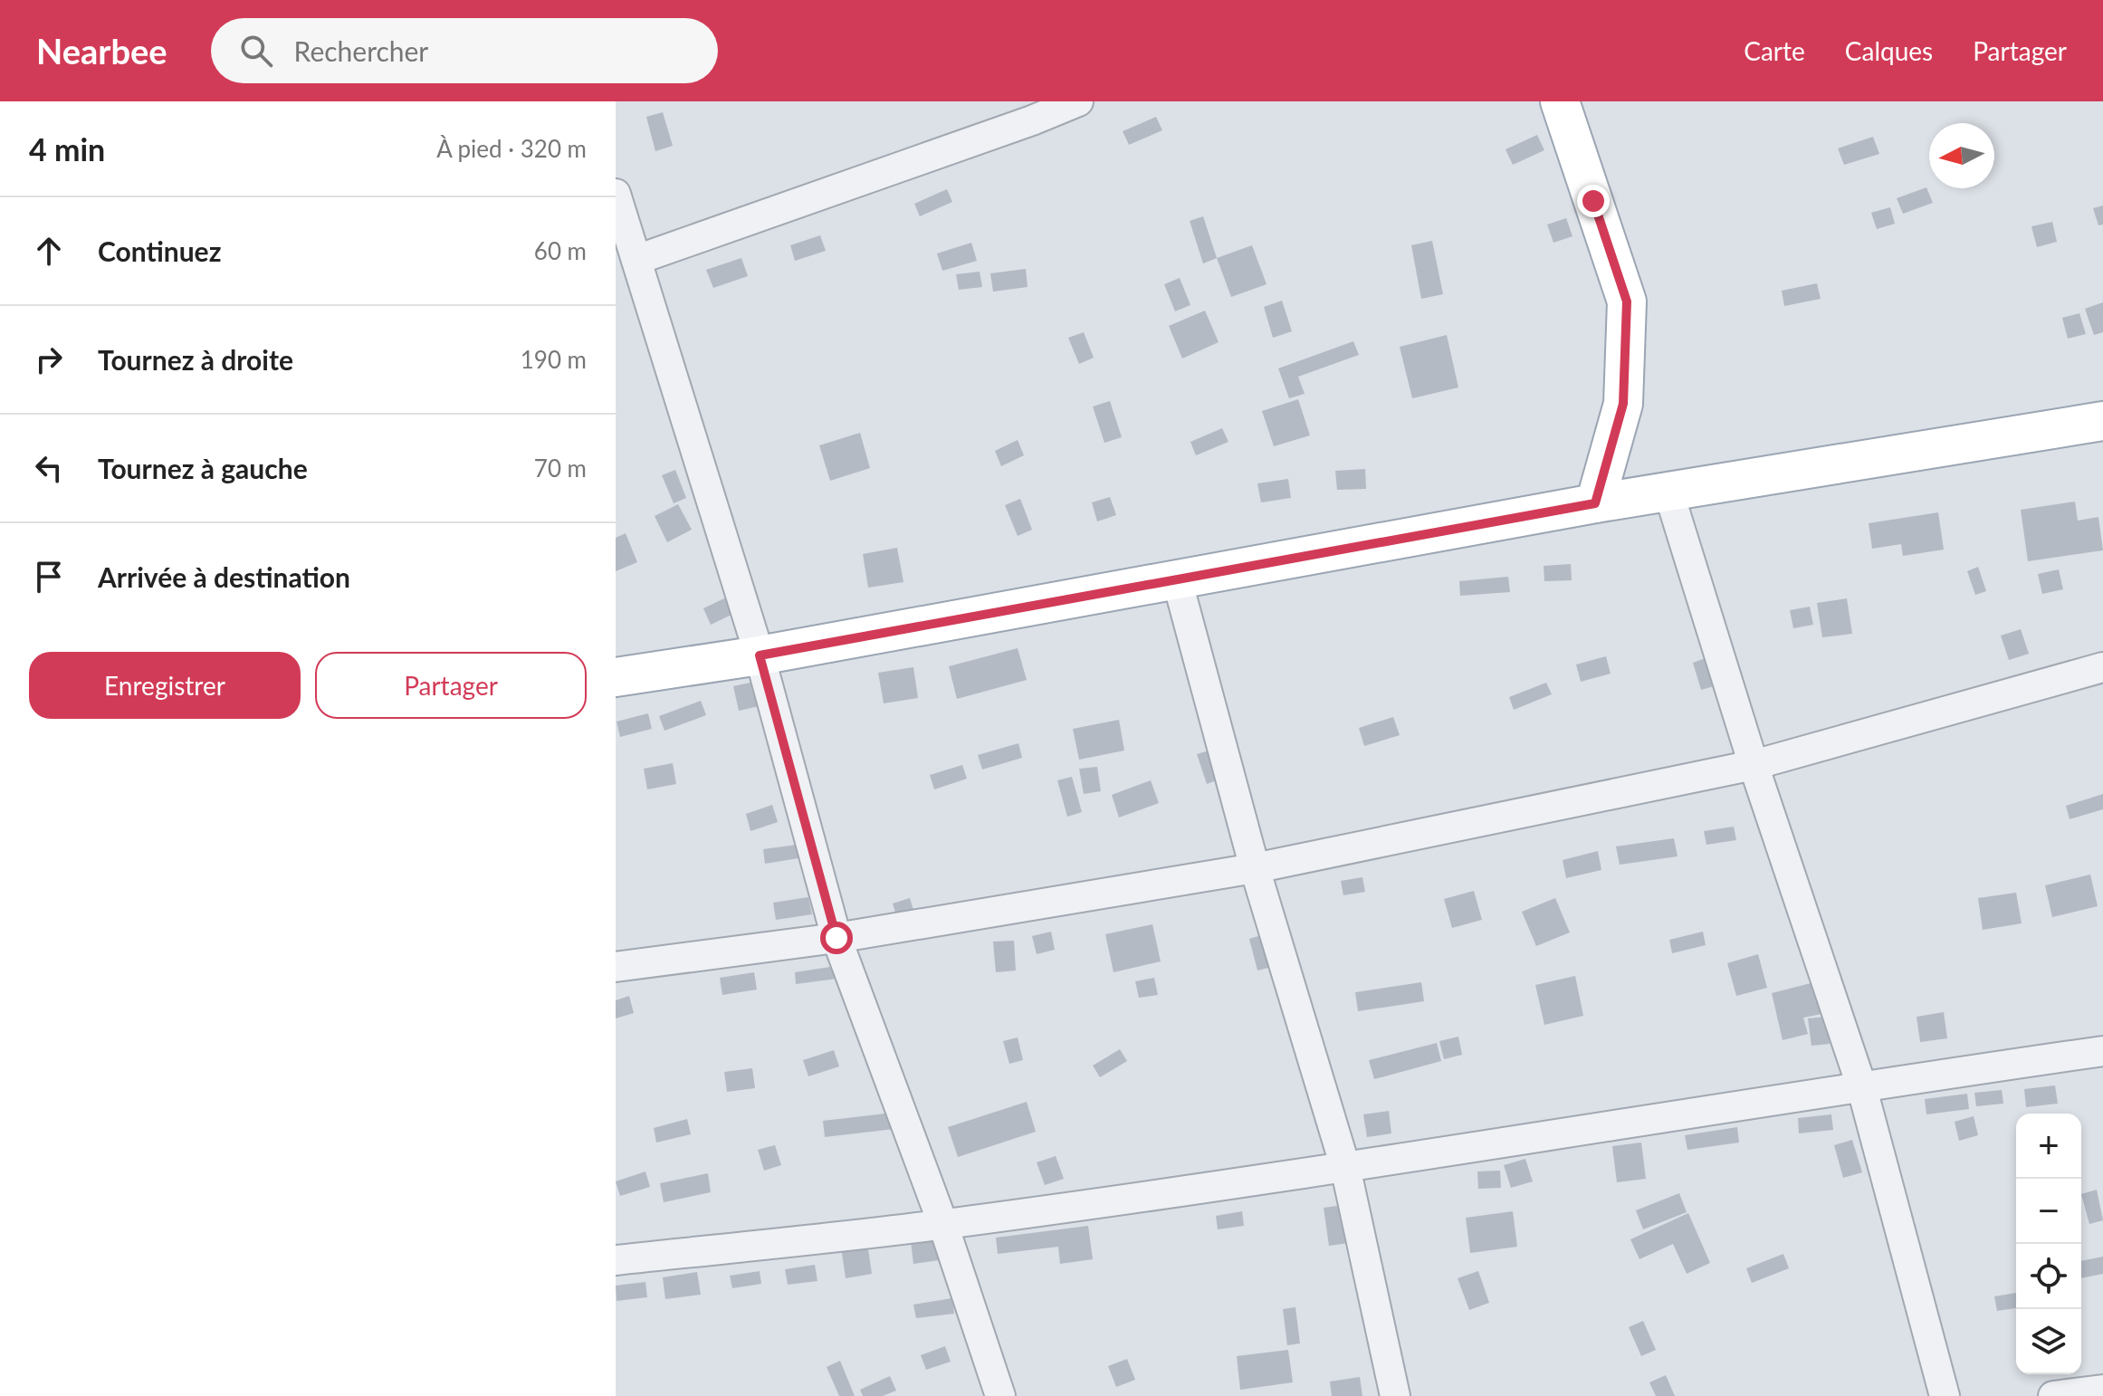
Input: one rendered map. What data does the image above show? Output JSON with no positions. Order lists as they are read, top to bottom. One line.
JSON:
{"north":"left","page":{"header":"Nearbee","search":"Rechercher","nav":["Carte","Calques","Partager"],"heading":["4 min","À pied · 320 m"],"list":[["Continuez","60 m"],["Tournez à droite","190 m"],["Tournez à gauche","70 m"],"Arrivée à destination"],"buttons":["Enregistrer","Partager"],"map_buttons":["+","−"]}}
